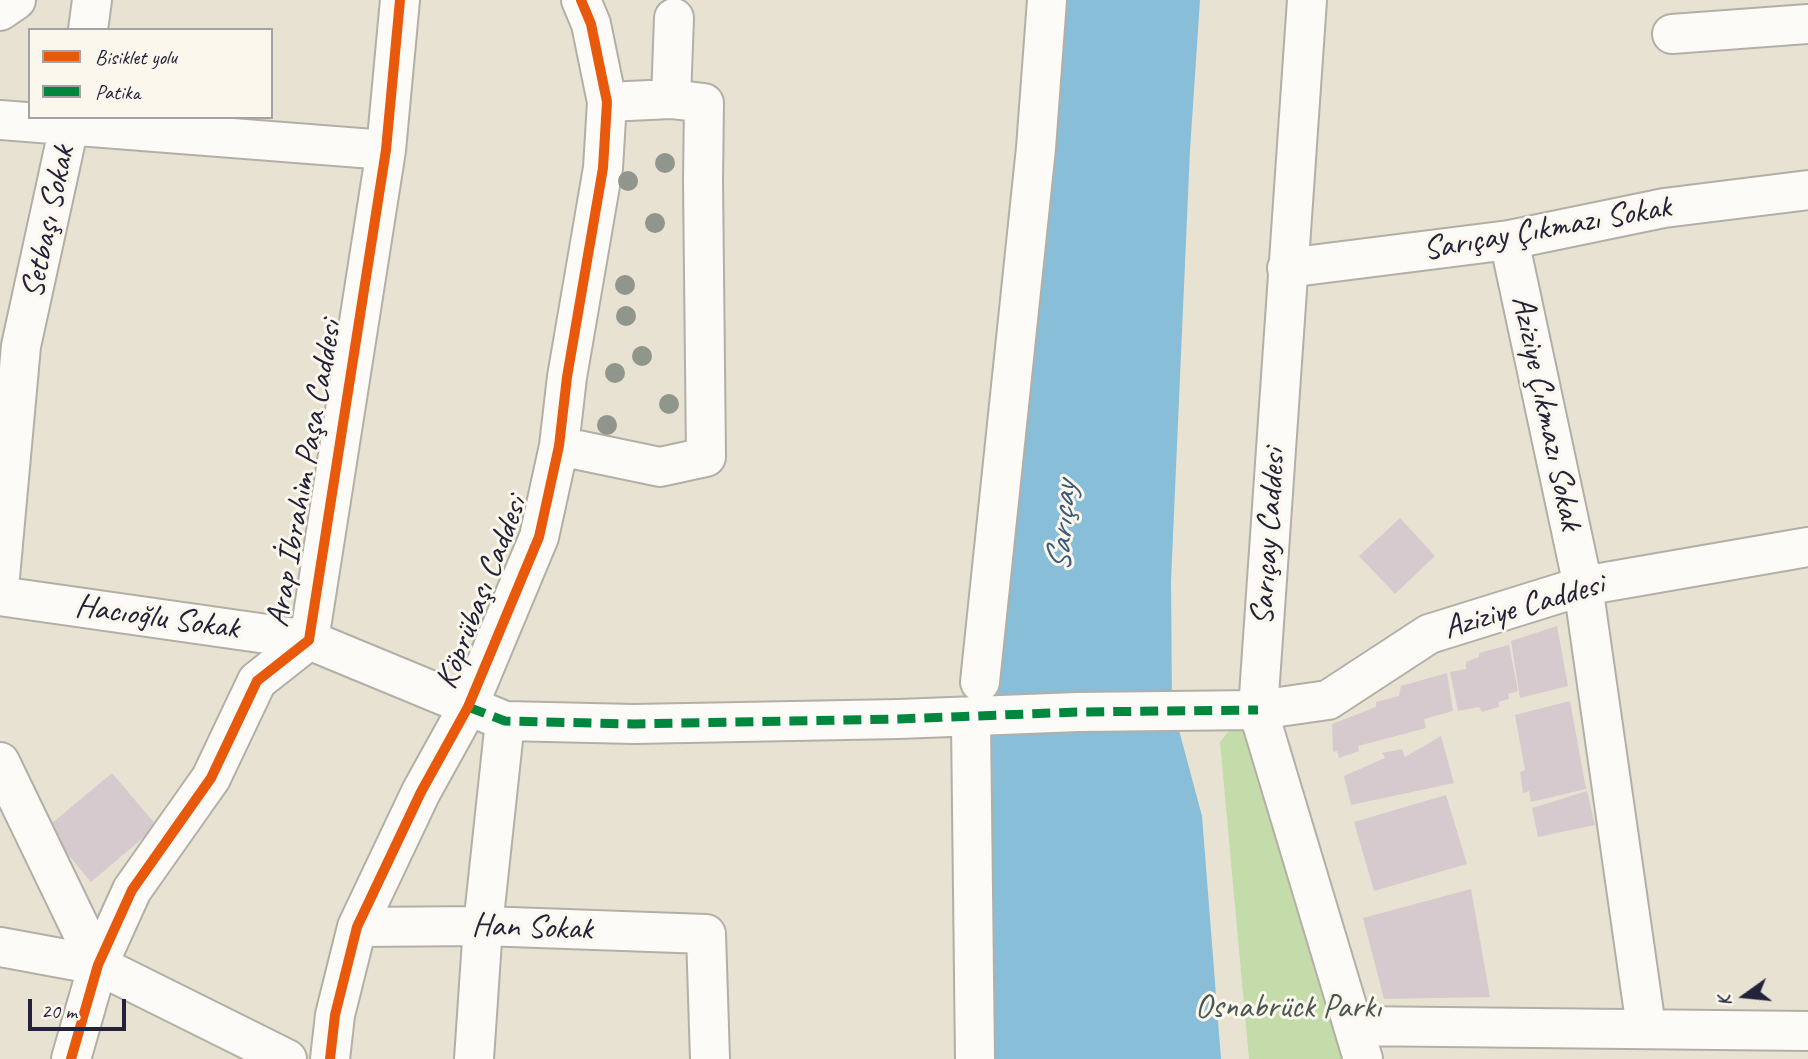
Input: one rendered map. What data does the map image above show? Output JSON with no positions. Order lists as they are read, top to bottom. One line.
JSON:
{"streets":{"street":["Setbaşı Sokak","Sarıçay Çıkmazı Sokak","Aziziye Çıkmazı Sokak","Arap İbrahim Paşa Caddesi","Sarıçay Caddesi","Köprübaşı Caddesi","Aziziye Caddesi","Hacıoğlu Sokak","Han Sokak"]},"crossings":[["Sarıçay Çıkmazı Sokak","Aziziye Çıkmazı Sokak"],["Sarıçay Çıkmazı Sokak","Sarıçay Caddesi"],["Aziziye Çıkmazı Sokak","Aziziye Caddesi"],["Arap İbrahim Paşa Caddesi","Hacıoğlu Sokak"],["Sarıçay Caddesi","Aziziye Caddesi"],["Köprübaşı Caddesi","Hacıoğlu Sokak"],["Köprübaşı Caddesi","Han Sokak"],["Aziziye Caddesi","Hacıoğlu Sokak"]],"water":["Sarıçay"],"parks":["Osnabrück Parkı"],"legend":["Bisiklet yolu","Patika"],"scale_bar":"20 m","north":"left"}
